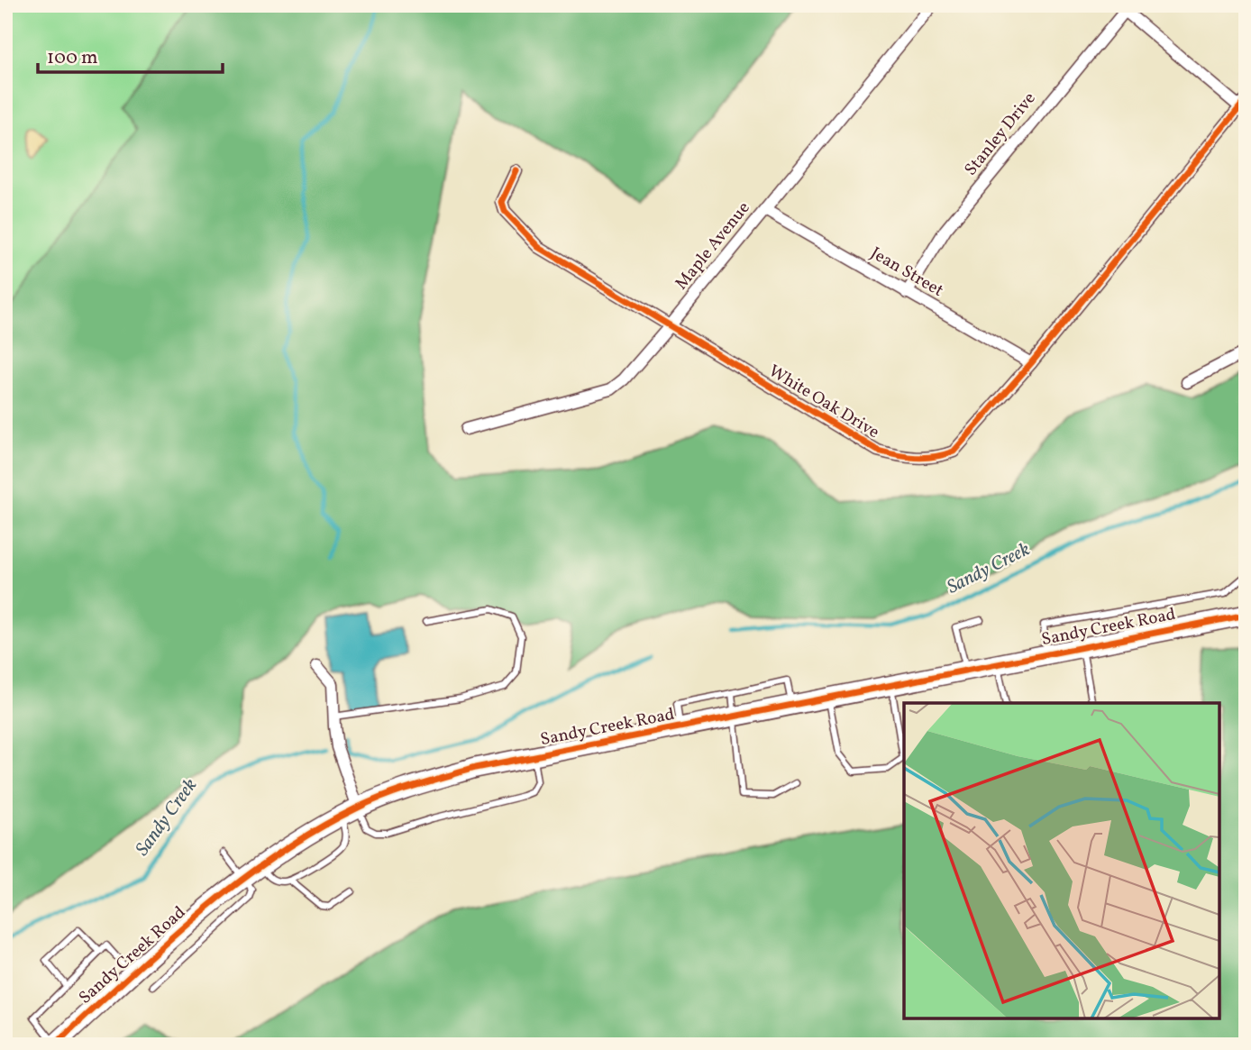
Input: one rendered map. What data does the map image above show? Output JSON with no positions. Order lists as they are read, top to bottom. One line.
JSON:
{"streets":{"main road":["Sandy Creek Road"],"street":["Stanley Drive","Maple Avenue","Jean Street","White Oak Drive"]},"crossings":[["Stanley Drive","Jean Street"],["Maple Avenue","Jean Street"],["Maple Avenue","White Oak Drive"],["Jean Street","White Oak Drive"]],"water":["Sandy Creek"],"scale_bar":"100 m"}
